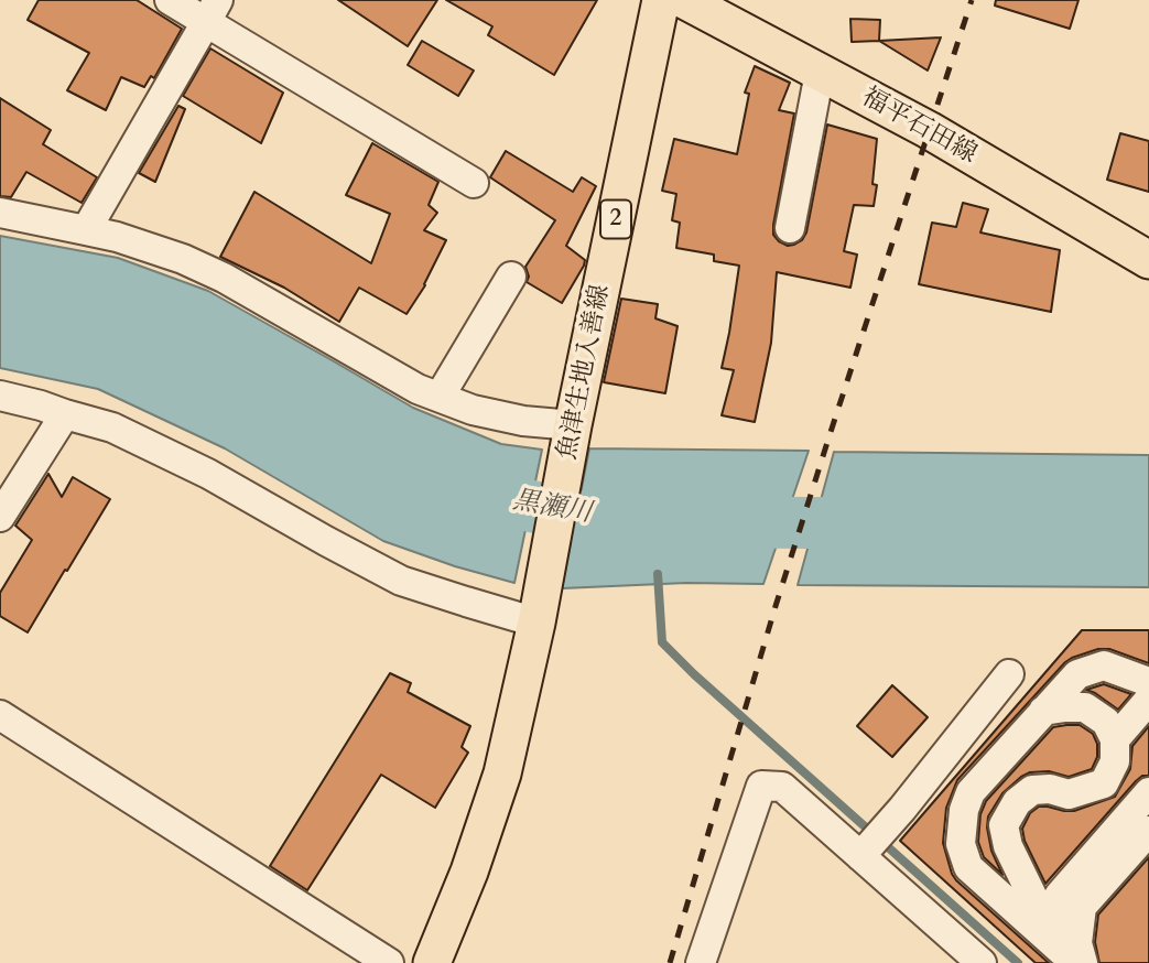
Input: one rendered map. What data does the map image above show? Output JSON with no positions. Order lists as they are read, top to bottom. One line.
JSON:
{"streets":{"main road":["福平石田線","2","魚津生地入善線"]},"water":["黒瀬川"]}
